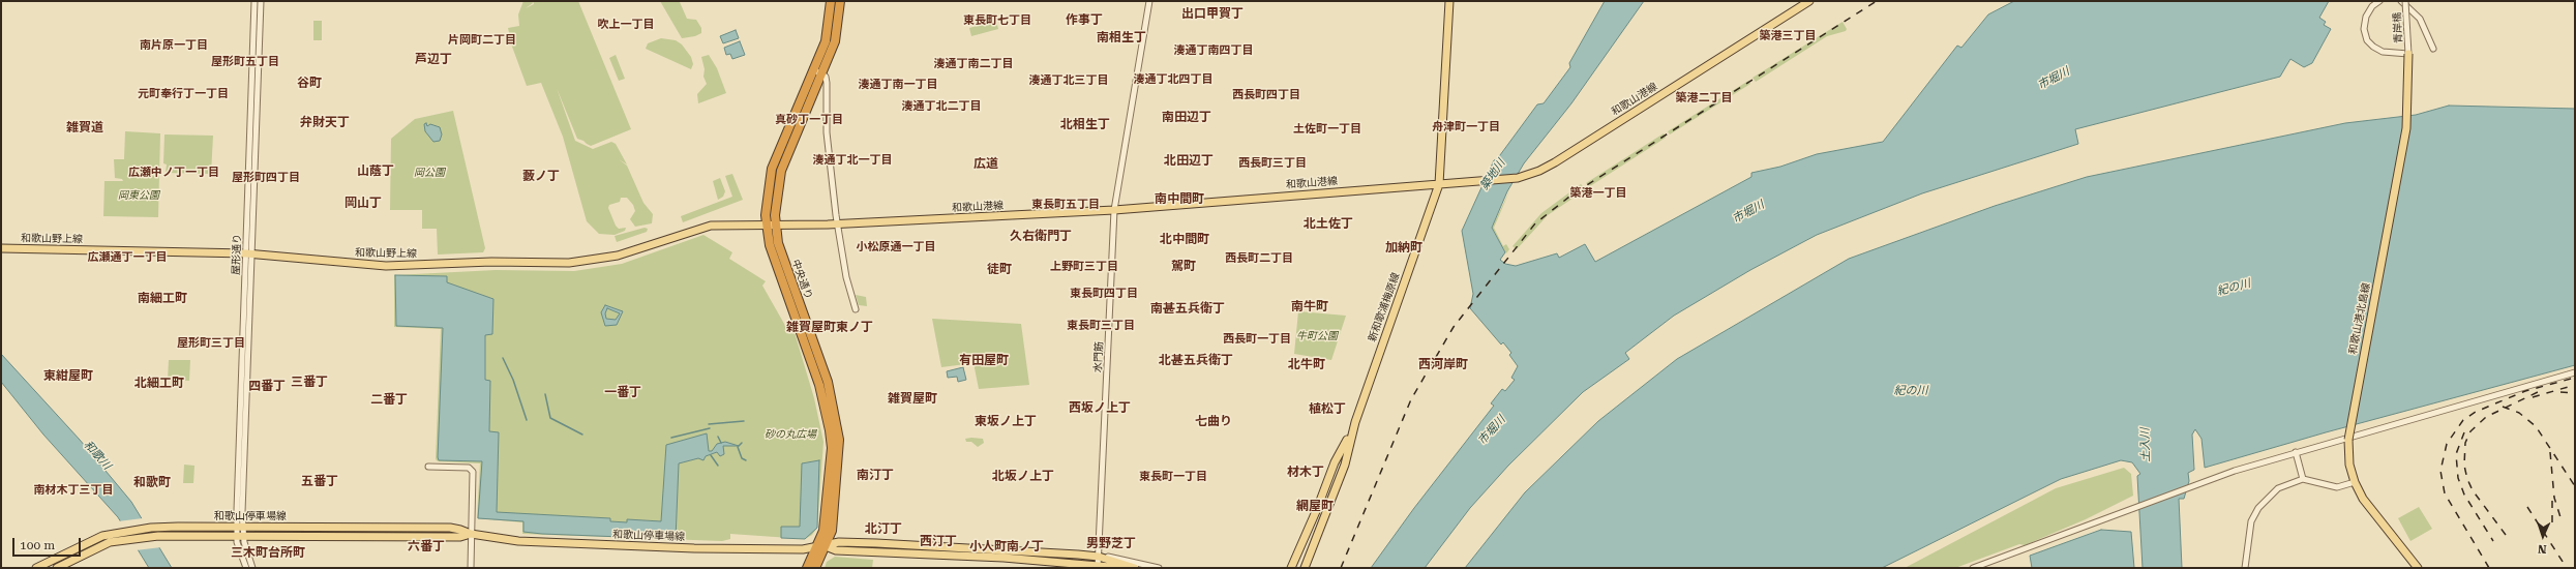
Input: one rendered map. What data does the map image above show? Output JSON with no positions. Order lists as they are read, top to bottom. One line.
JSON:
{"streets":{"highway":["中央通り"],"main road":["和歌山港線","和歌山野上線","新和歌浦梅原線","和歌山港北島線","和歌山停車場線"],"street":["青岸橋","屋形通り","水門筋"]},"crossings":[["青岸橋","和歌山港北島線"],["和歌山港線","和歌山野上線"],["和歌山港線","中央通り"],["和歌山港線","新和歌浦梅原線"],["和歌山港線","水門筋"],["和歌山野上線","屋形通り"],["和歌山野上線","中央通り"],["屋形通り","和歌山停車場線"],["中央通り","和歌山停車場線"],["水門筋","和歌山停車場線"]],"districts":["出口甲賀丁","作事丁","東長町七丁目","吹上一丁目","築港三丁目","南相生丁","片岡町二丁目","南片原一丁目","湊通丁南四丁目","芦辺丁","屋形町五丁目","湊通丁南二丁目","湊通丁北四丁目","湊通丁北三丁目","谷町","湊通丁南一丁目","元町奉行丁一丁目","西長町四丁目","築港二丁目","湊通丁北二丁目","南田辺丁","真砂丁一丁目","弁財天丁","北相生丁","雑賀道","舟津町一丁目","土佐町一丁目","湊通丁北一丁目","北田辺丁","広道","西長町三丁目","山蔭丁","広瀬中ノ丁一丁目","藪ノ丁","屋形町四丁目","築港一丁目","南中間町","岡山丁","東長町五丁目","北土佐丁","久右衛門丁","北中間町","小松原通一丁目","加納町","広瀬通丁一丁目","西長町二丁目","駕町","上野町三丁目","徒町","東長町四丁目","南細工町","南牛町","南甚五兵衛丁","東長町三丁目","雑賀屋町東ノ丁","西長町一丁目","屋形町三丁目","有田屋町","北甚五兵衛丁","北牛町","西河岸町","東紺屋町","三番丁","北細工町","四番丁","一番丁","雑賀屋町","二番丁","西坂ノ上丁","植松丁","東坂ノ上丁","七曲り","材木丁","南汀丁","北坂ノ上丁","東長町一丁目","五番丁","和歌町","南材木丁三丁目","網屋町","北汀丁","西汀丁","男野芝丁","六番丁","小人町南ノ丁","三木町台所町"],"water":["市堀川","築地川","紀の川","土入川","和歌川"],"parks":["岡公園","岡東公園","牛町公園","砂の丸広場"],"scale_bar":"100 m","north":"bottom"}
